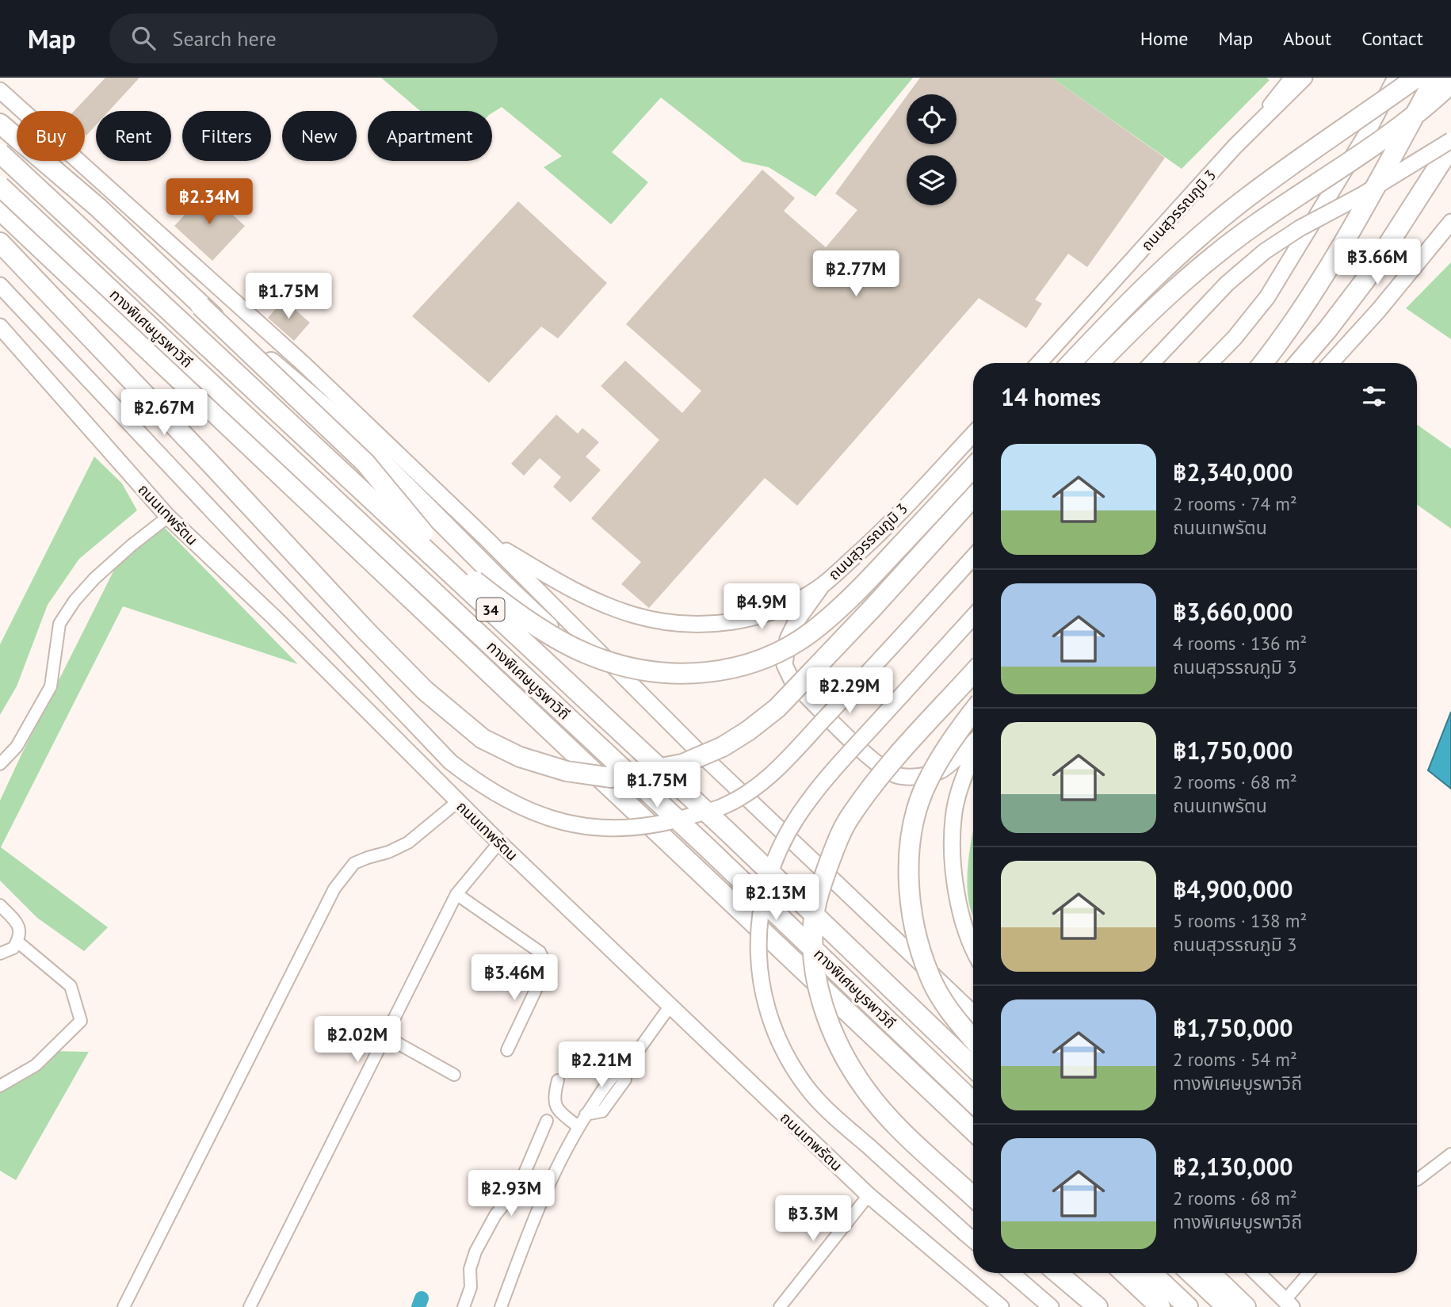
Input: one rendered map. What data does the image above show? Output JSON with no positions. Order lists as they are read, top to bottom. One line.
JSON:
{"streets":{"highway":["ทางพิเศษบูรพาวิถี","34"],"main road":["ถนนสุวรรณภูมิ 3","ถนนเทพรัตน"]},"page":{"header":"Map","search":"Search here","nav":["Home","Map","About","Contact"],"chip":["Buy","Rent","Filters","New","Apartment"],"price":["฿2.34M","฿3.66M","฿2.77M","฿1.75M","฿2.67M","฿4.9M","฿2.29M","฿1.75M","฿2.13M","฿3.46M","฿2.02M","฿2.21M","฿2.93M","฿3.3M"],"heading":"14 homes","list":[{"name":"฿2,340,000","note":"2 rooms · 74 m² · ถนนเทพรัตน"},{"name":"฿3,660,000","note":"4 rooms · 136 m² · ถนนสุวรรณภูมิ 3"},{"name":"฿1,750,000","note":"2 rooms · 68 m² · ถนนเทพรัตน"},{"name":"฿4,900,000","note":"5 rooms · 138 m² · ถนนสุวรรณภูมิ 3"},{"name":"฿1,750,000","note":"2 rooms · 54 m² · ทางพิเศษบูรพาวิถี"},{"name":"฿2,130,000","note":"2 rooms · 68 m² · ทางพิเศษบูรพาวิถี"}]}}
